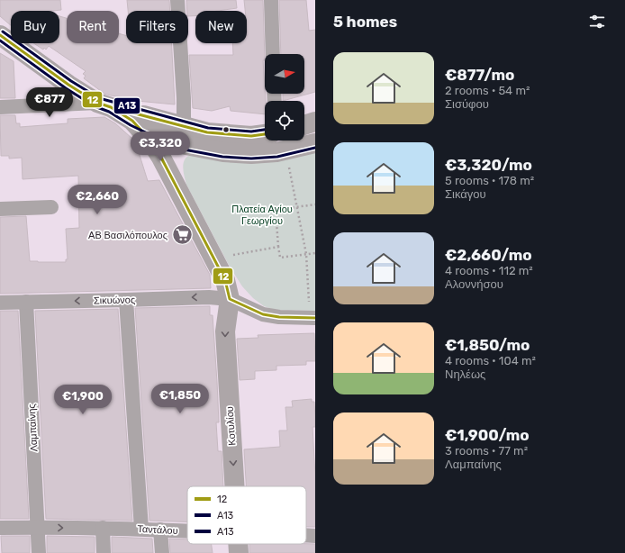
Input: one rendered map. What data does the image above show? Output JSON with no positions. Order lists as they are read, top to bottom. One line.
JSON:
{"streets":{"street":["Σικυώνος","Κοτυλίου","Λαμπαίνης","Ταντάλου"]},"crossings":[["Σικυώνος","Κοτυλίου"],["Σικυώνος","Λαμπαίνης"],["Λαμπαίνης","Ταντάλου"]],"one_way":["Σικυώνος"],"parks":["Πλατεία Αγίου Γεωργίου"],"places":{"supermarket":["ΑΒ Βασιλόπουλος"]},"lines":["transit line Α13","transit line 12","transit line A13"],"legend":["12","A13","Α13"],"north":"right","page":{"heading":"5 homes","chip":["Buy","Rent","Filters","New"],"list":[{"name":"€877/mo","note":"2 rooms · 54 m² · Σισύφου"},{"name":"€3,320/mo","note":"5 rooms · 178 m² · Σικάγου"},{"name":"€2,660/mo","note":"4 rooms · 112 m² · Αλοννήσου"},{"name":"€1,850/mo","note":"4 rooms · 104 m² · Νηλέως"},{"name":"€1,900/mo","note":"3 rooms · 77 m² · Λαμπαίνης"}],"price":["€877","€3,320","€2,660","€1,850","€1,900"]}}
